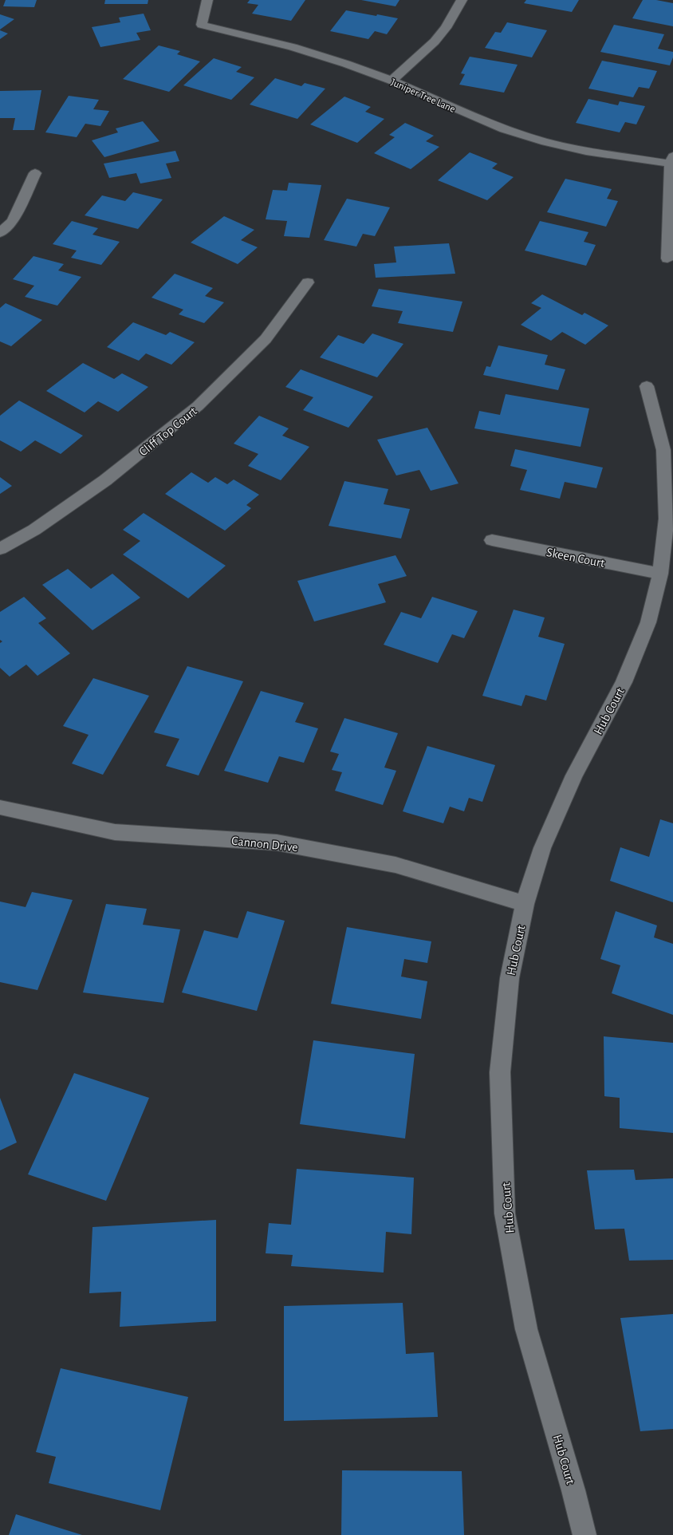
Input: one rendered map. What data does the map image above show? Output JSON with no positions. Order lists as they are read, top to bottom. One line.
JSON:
{"streets":{"street":["Juniper Tree Lane","Cliff Top Court","Skeen Court","Hub Court","Cannon Drive"]},"crossings":[["Skeen Court","Hub Court"],["Hub Court","Cannon Drive"]]}
